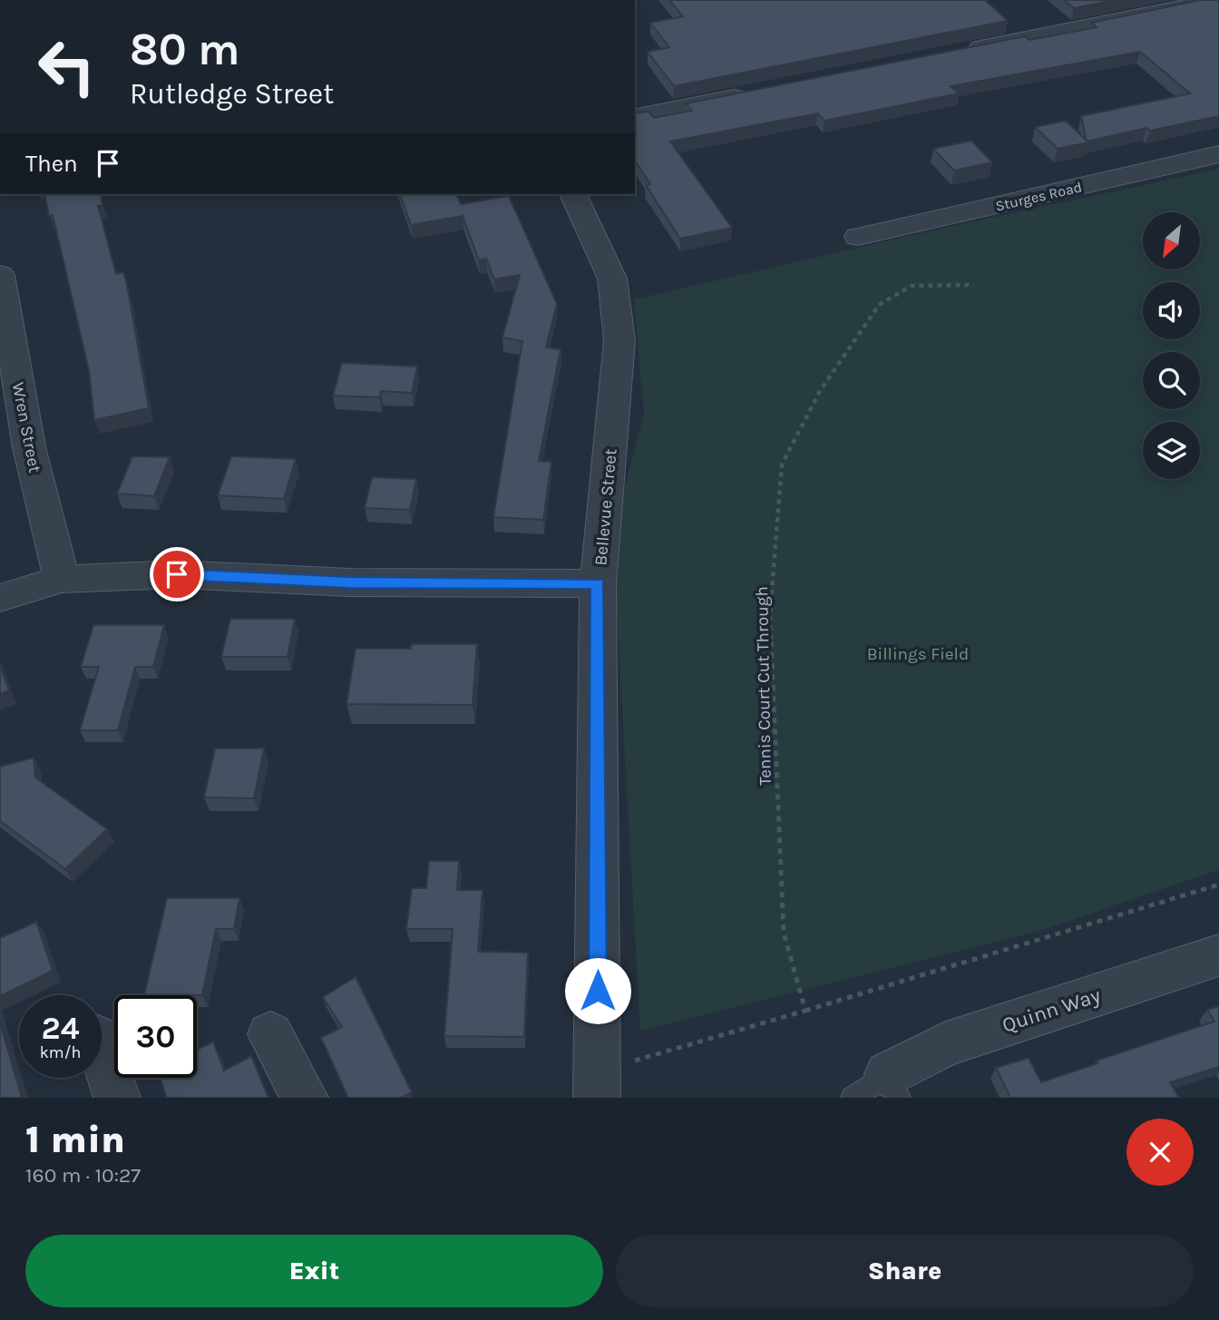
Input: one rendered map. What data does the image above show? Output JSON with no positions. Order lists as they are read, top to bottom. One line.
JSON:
{"streets":{"street":["Sturges Road","Wren Street","Bellevue Street","Quinn Way"],"path":["Tennis Court Cut Through"]},"parks":["Billings Field"],"north":"bottom left","page":{"turn":["80 m","Rutledge Street"],"then":"Then","speed":"24 km/h","limit":"30","heading":["1 min","160 m · 10:27"],"buttons":["Exit","Share"]}}
